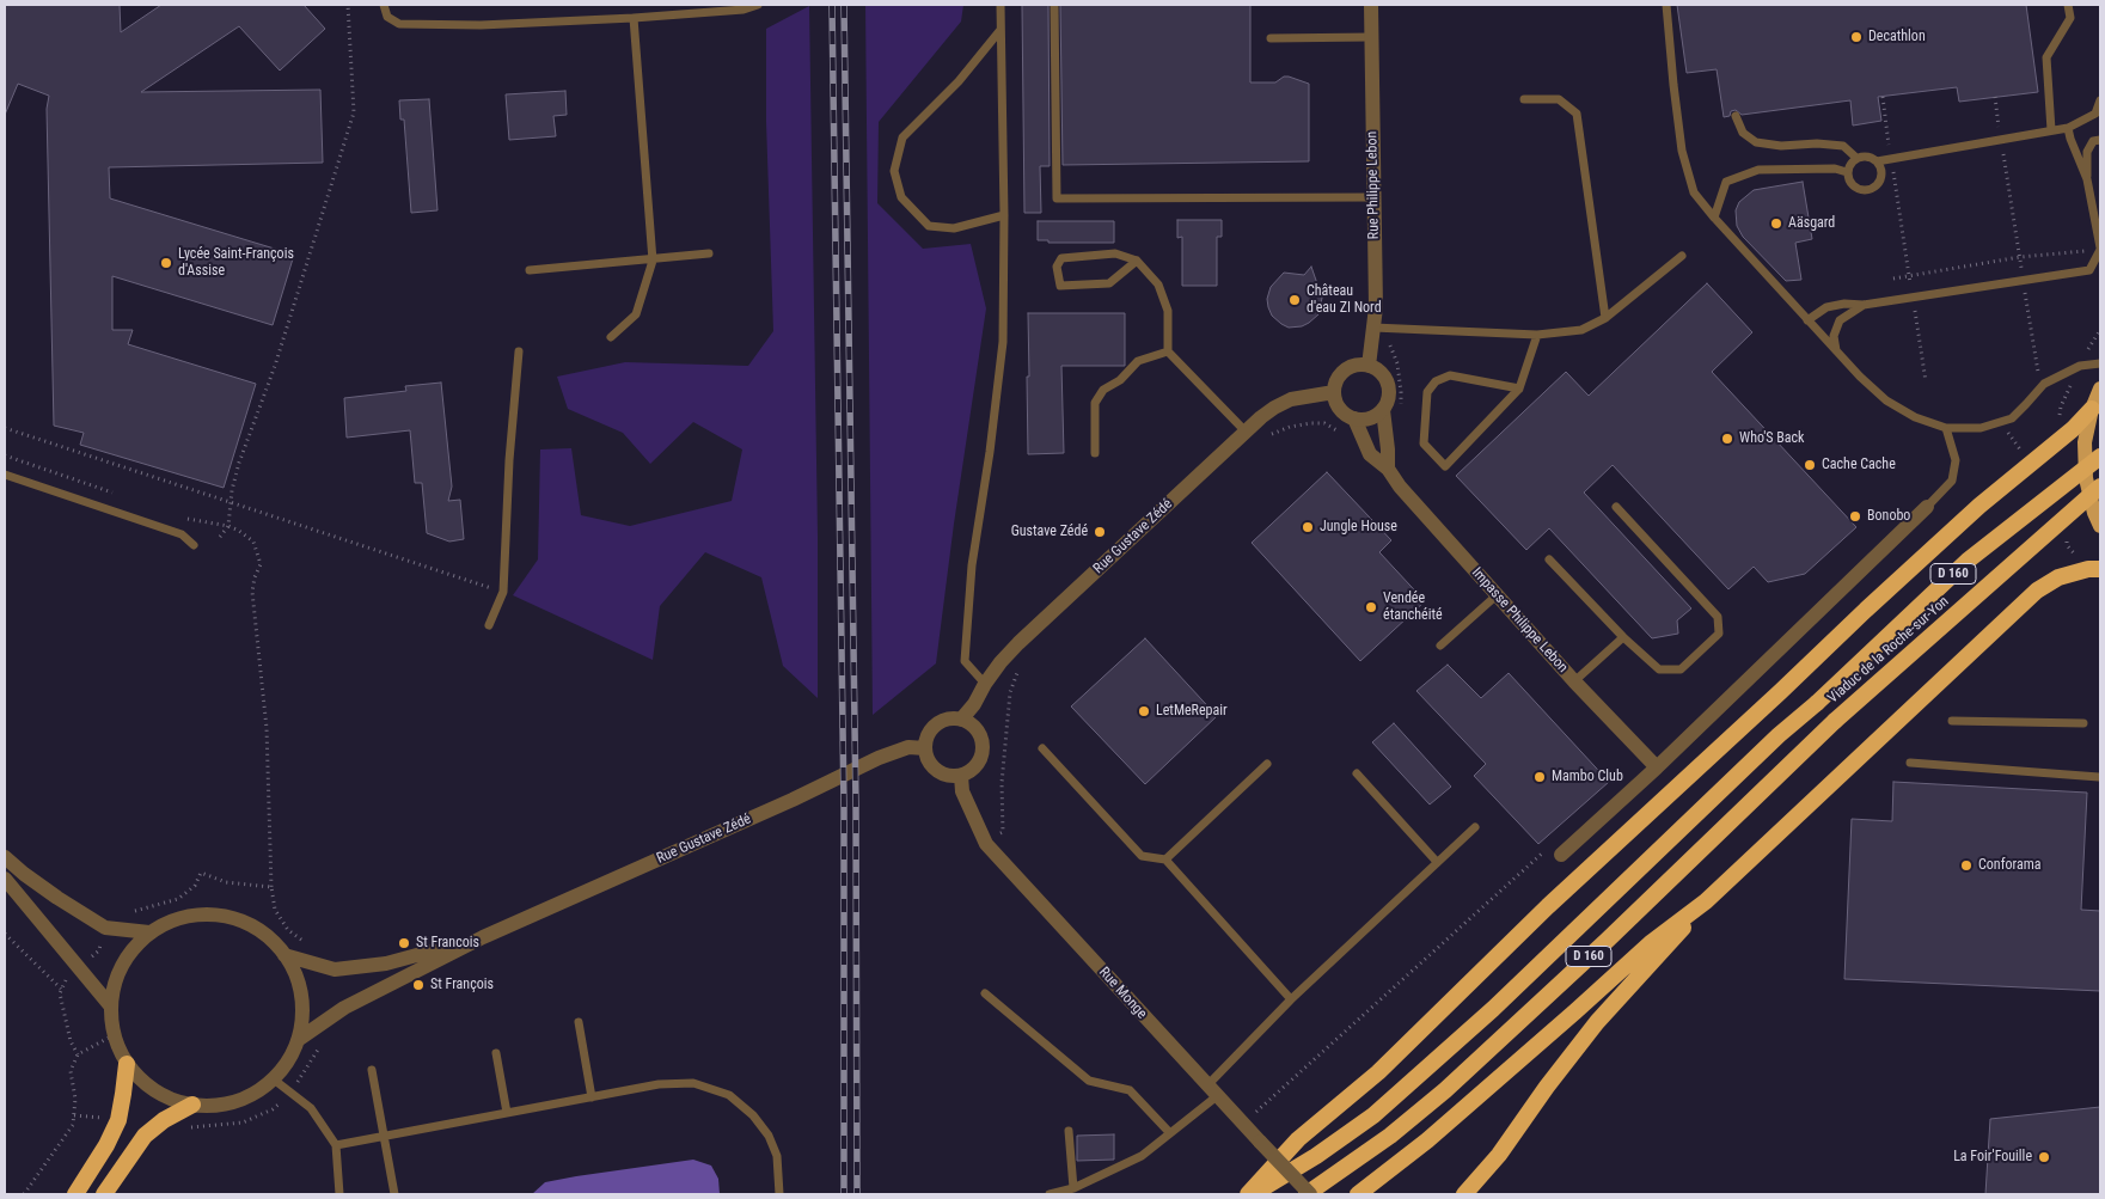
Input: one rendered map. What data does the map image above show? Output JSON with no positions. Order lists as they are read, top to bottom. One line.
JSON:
{"streets":{"highway":["D 160","Viaduc de la Roche-sur-Yon"],"street":["Rue Philippe Lebon","Rue Gustave Zédé","Impasse Philippe Lebon","Rue Monge"]},"crossings":[["Rue Philippe Lebon","Rue Gustave Zédé"],["Rue Philippe Lebon","Impasse Philippe Lebon"],["Rue Gustave Zédé","Impasse Philippe Lebon"],["Rue Gustave Zédé","Rue Monge"],["Viaduc de la Roche-sur-Yon","Rue Monge"]],"places":["Decathlon","Aäsgard","Lycée Saint-François d'Assise","Château d'eau ZI Nord","Who'S Back","Cache Cache","Bonobo","Jungle House","Gustave Zédé","Vendée étanchéité","LetMeRepair","Mambo Club","Conforama","St Francois","St François","La Foir'Fouille"]}
